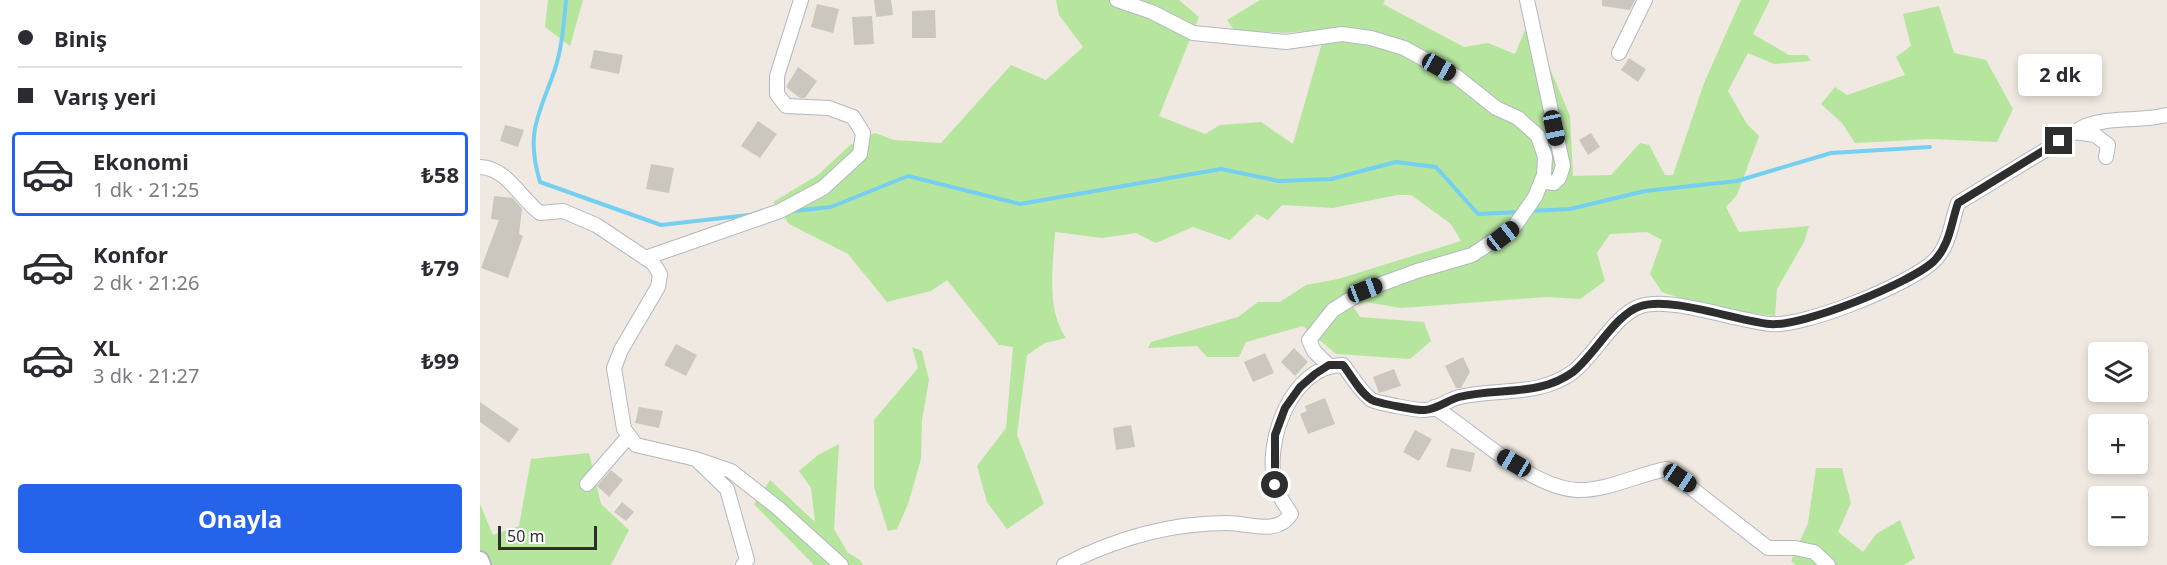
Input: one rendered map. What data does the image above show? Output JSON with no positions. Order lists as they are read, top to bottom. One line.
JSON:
{"scale_bar":"50 m","page":{"banner":["Biniş","Varış yeri"],"bubble":"2 dk","list":[{"name":"Ekonomi","note":"1 dk · 21:25","value":"₺58"},{"name":"Konfor","note":"2 dk · 21:26","value":"₺79"},{"name":"XL","note":"3 dk · 21:27","value":"₺99"}],"map_buttons":["+","−"],"buttons":"Onayla","scale":"50 m"}}
